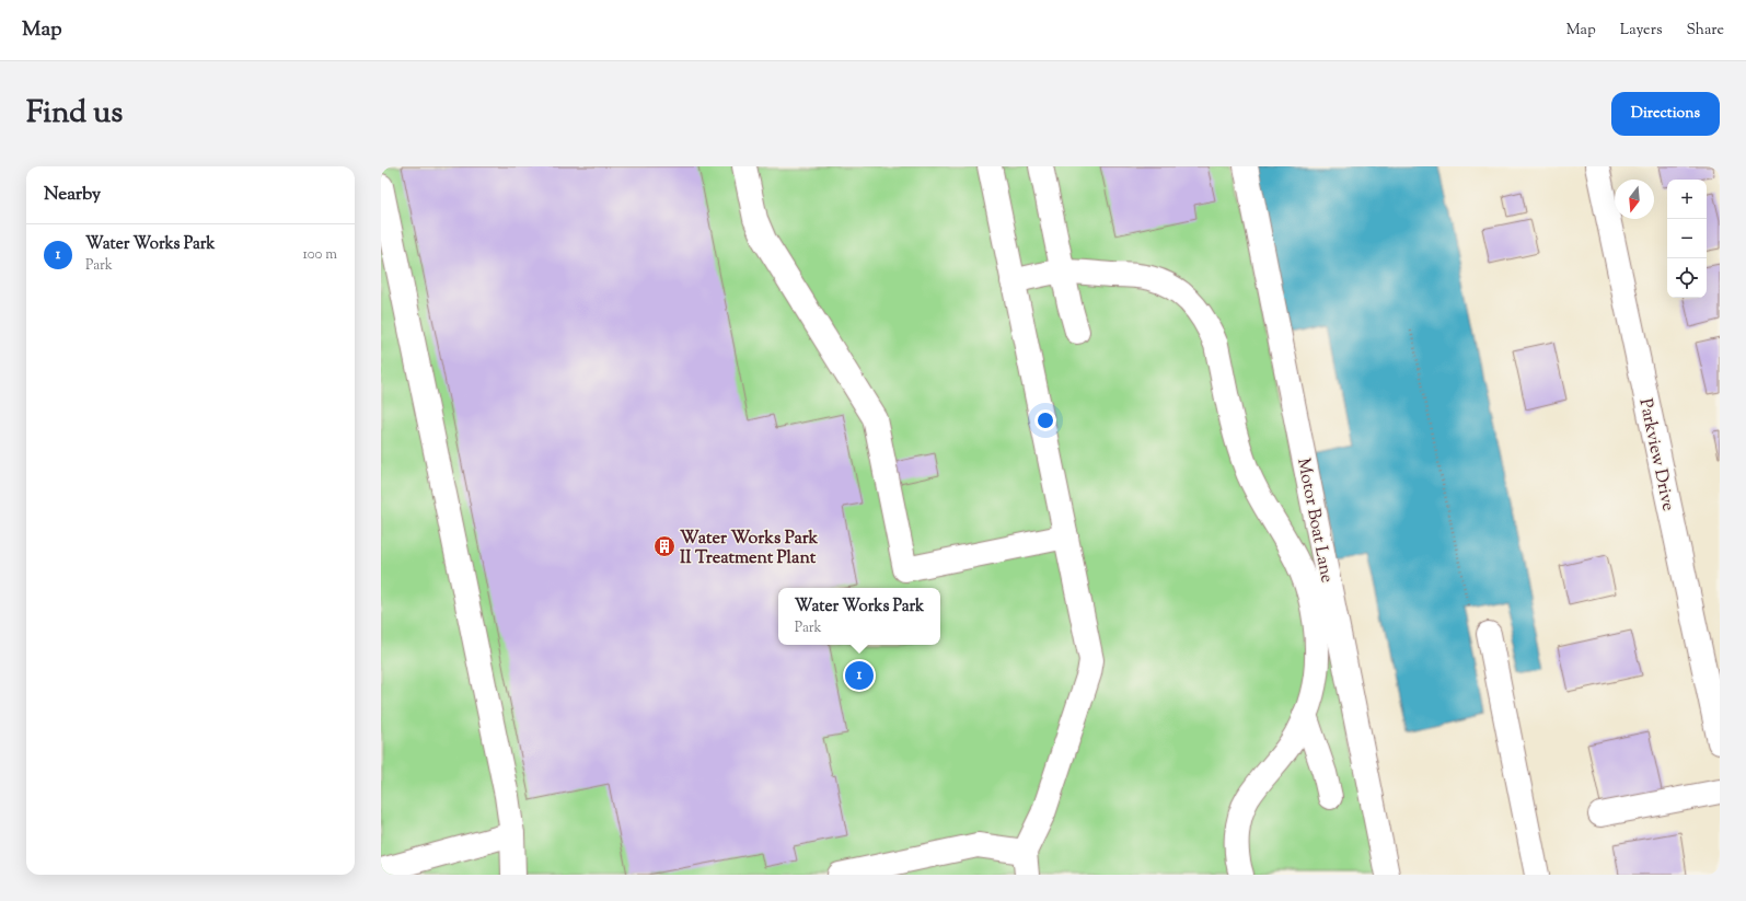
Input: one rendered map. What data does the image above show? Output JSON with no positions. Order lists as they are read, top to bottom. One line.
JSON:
{"streets":{"street":["Parkview Drive","Motor Boat Lane"]},"places":{"building":["Water Works Park II Treatment Plant"]},"north":"bottom","page":{"header":"Map","nav":["Map","Layers","Share"],"title":"Find us","buttons":"Directions","heading":"Nearby","map_buttons":["+","−"],"list":[{"mark":"1","name":"Water Works Park","note":"Park","value":"100 m"}],"popup":["Water Works Park","Park"],"pins":"1"}}
